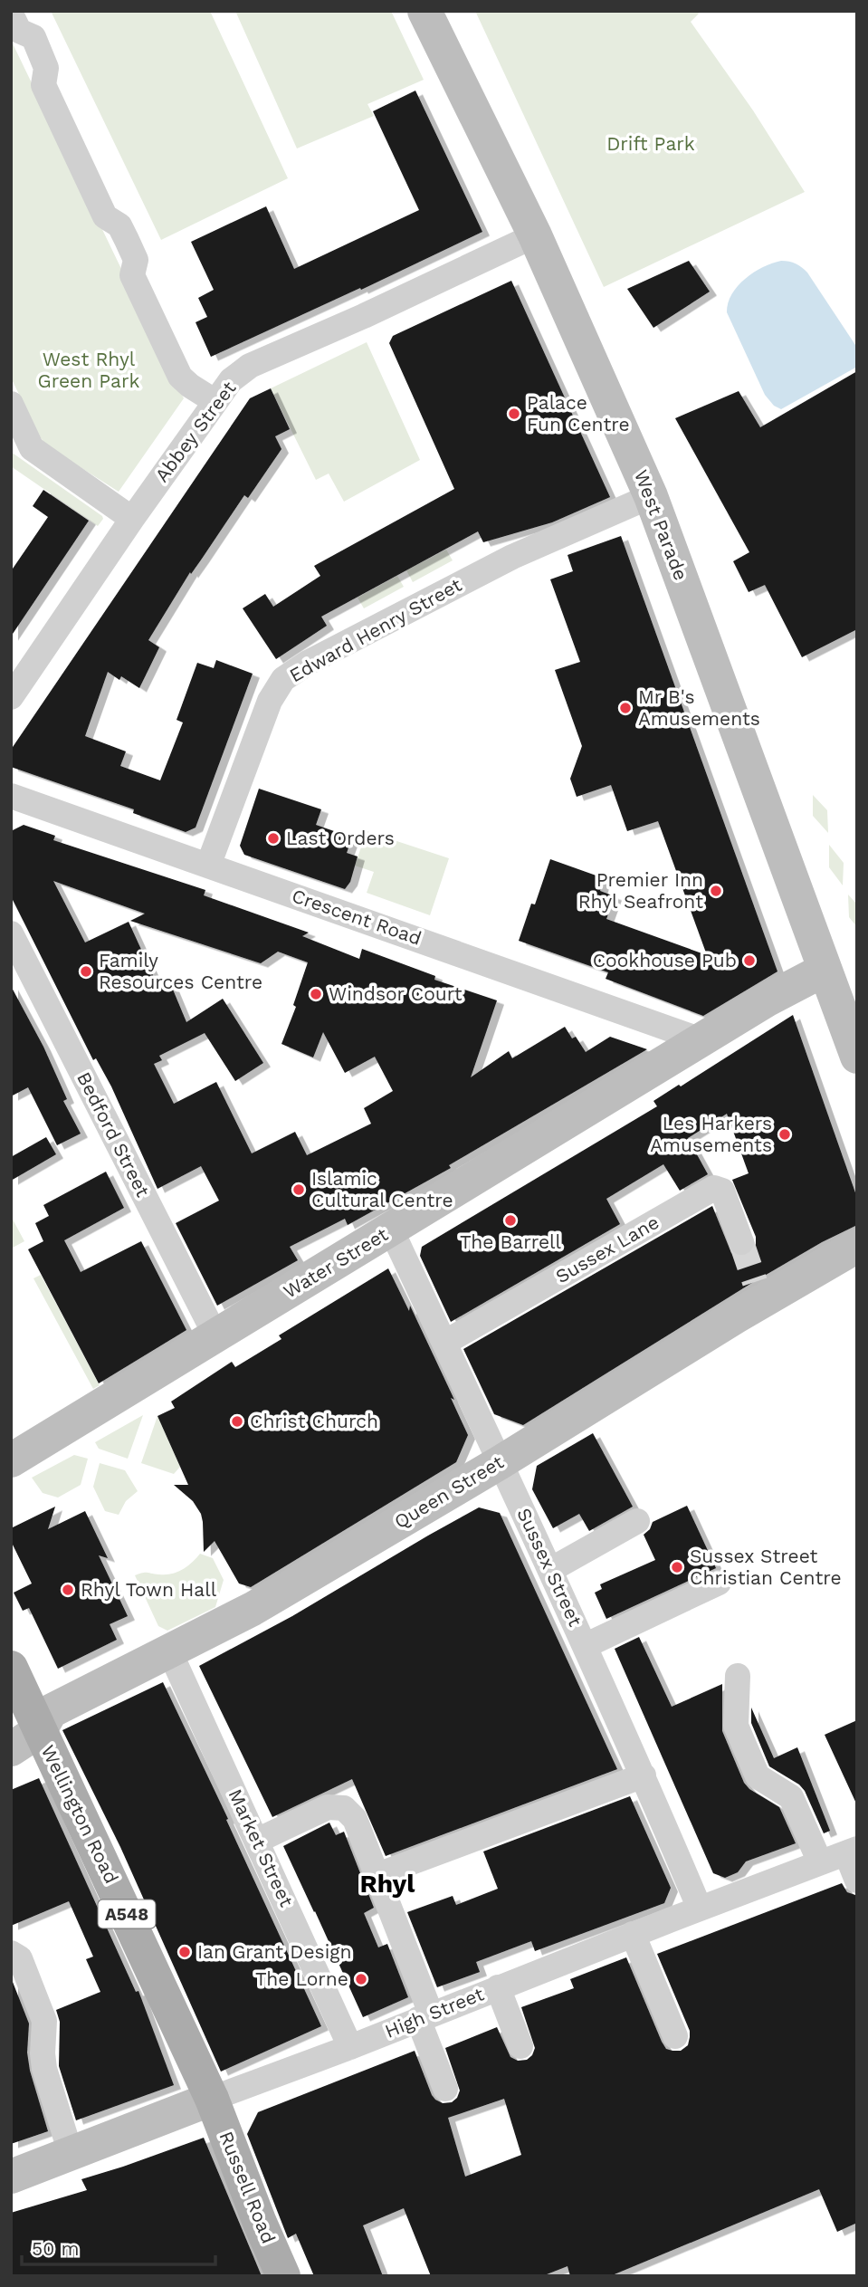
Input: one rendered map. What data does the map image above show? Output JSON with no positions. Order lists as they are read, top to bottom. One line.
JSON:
{"streets":{"main road":["Wellington Road","A548","Russell Road"],"street":["Abbey Street","West Parade","Edward Henry Street","Crescent Road","Bedford Street","Sussex Lane","Water Street","Queen Street","Sussex Street","Market Street","High Street"]},"crossings":[["Abbey Street","West Parade"],["West Parade","Edward Henry Street"],["West Parade","Water Street"],["Edward Henry Street","Crescent Road"],["Crescent Road","Water Street"],["Bedford Street","Water Street"],["Sussex Lane","Sussex Street"],["Water Street","Sussex Street"],["Queen Street","Sussex Street"],["Queen Street","Wellington Road"],["Queen Street","Market Street"],["Sussex Street","High Street"],["Wellington Road","High Street"],["Wellington Road","Russell Road"],["Market Street","High Street"],["High Street","Russell Road"]],"districts":["Rhyl"],"parks":["Drift Park","West Rhyl Green Park"],"places":["Palace Fun Centre","Mr B's Amusements","Last Orders","Premier Inn Rhyl Seafront","Cookhouse Pub","Family Resources Centre","Windsor Court","Les Harkers Amusements","Islamic Cultural Centre","The Barrell","Christ Church","Sussex Street Christian Centre","Rhyl Town Hall","Ian Grant Design","The Lorne"],"scale_bar":"50 m"}
